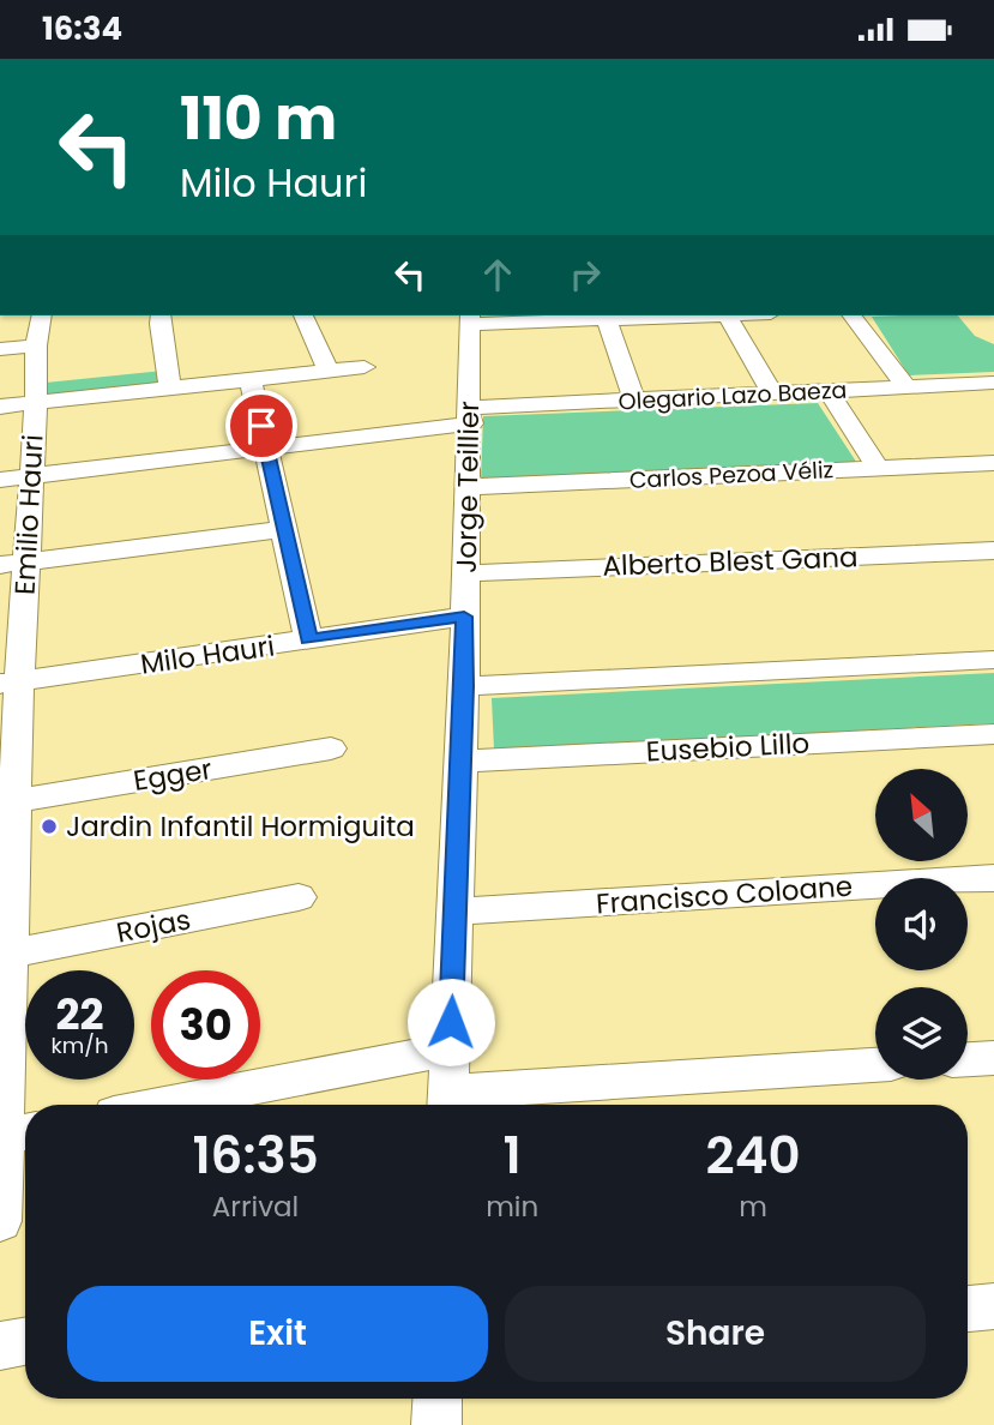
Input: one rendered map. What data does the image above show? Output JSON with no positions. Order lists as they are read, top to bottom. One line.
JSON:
{"streets":{"street":["Olegario Lazo Baeza","Carlos Pezoa Véliz","Jorge Teillier","Emilio Hauri","Alberto Blest Gana","Milo Hauri","Eusebio Lillo","Egger","Francisco Coloane","Rojas"]},"crossings":[["Olegario Lazo Baeza","Jorge Teillier"],["Carlos Pezoa Véliz","Jorge Teillier"],["Jorge Teillier","Alberto Blest Gana"],["Jorge Teillier","Milo Hauri"],["Jorge Teillier","Eusebio Lillo"],["Jorge Teillier","Francisco Coloane"],["Emilio Hauri","Milo Hauri"],["Emilio Hauri","Egger"],["Emilio Hauri","Rojas"]],"places":["Jardin Infantil Hormiguita"],"north":"top left","page":{"status":"16:34","turn":["110 m","Milo Hauri"],"speed":"22 km/h","limit":"30","eta":["16:35","Arrival","1","min","240","m"],"buttons":["Exit","Share"]}}
